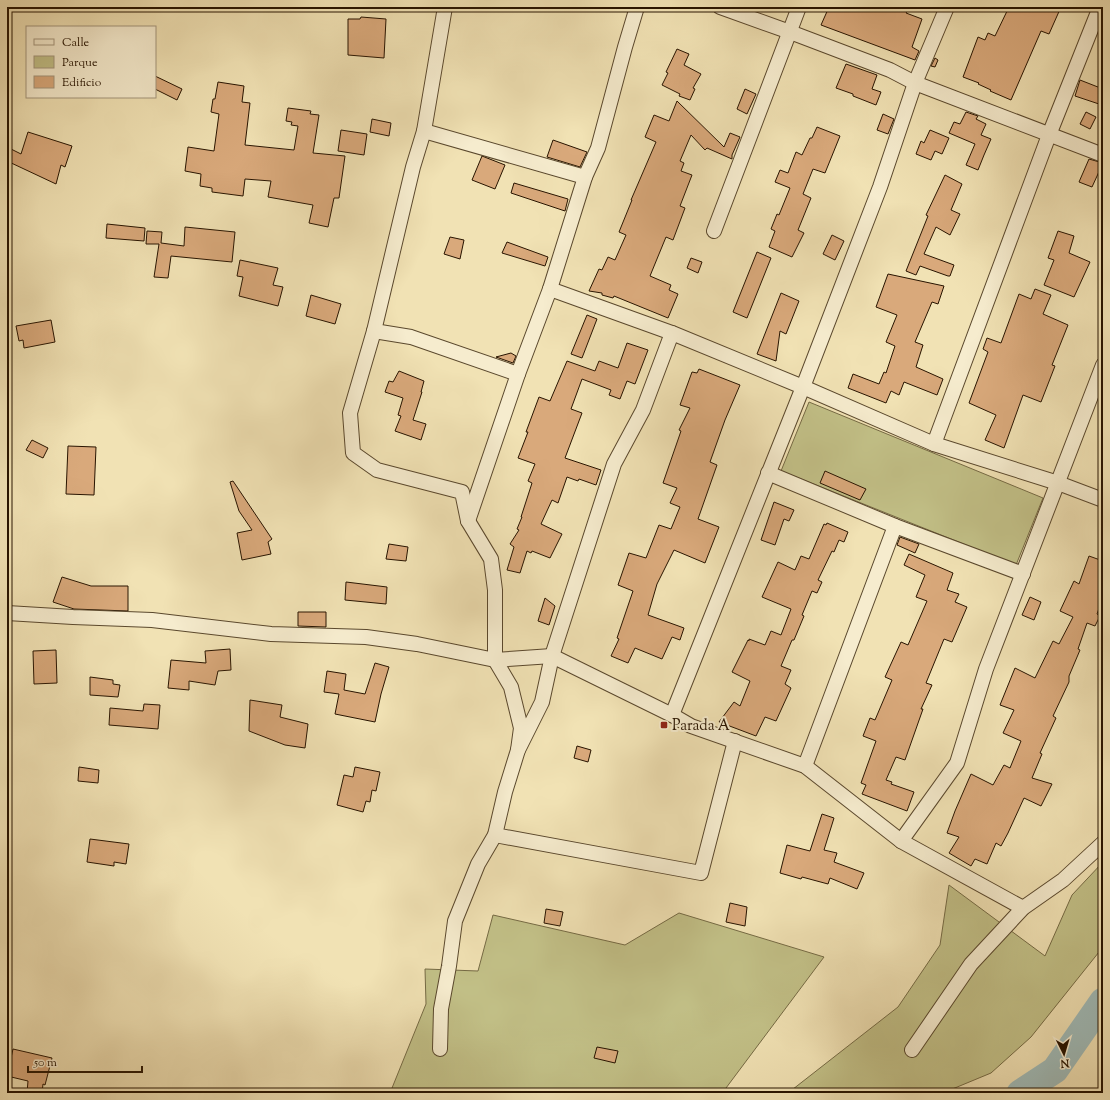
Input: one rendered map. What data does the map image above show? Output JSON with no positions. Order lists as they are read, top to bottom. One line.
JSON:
{"places":{"transit":["Parada A"]},"legend":["Calle","Parque","Edificio"],"scale_bar":"50 m","north":"bottom"}
